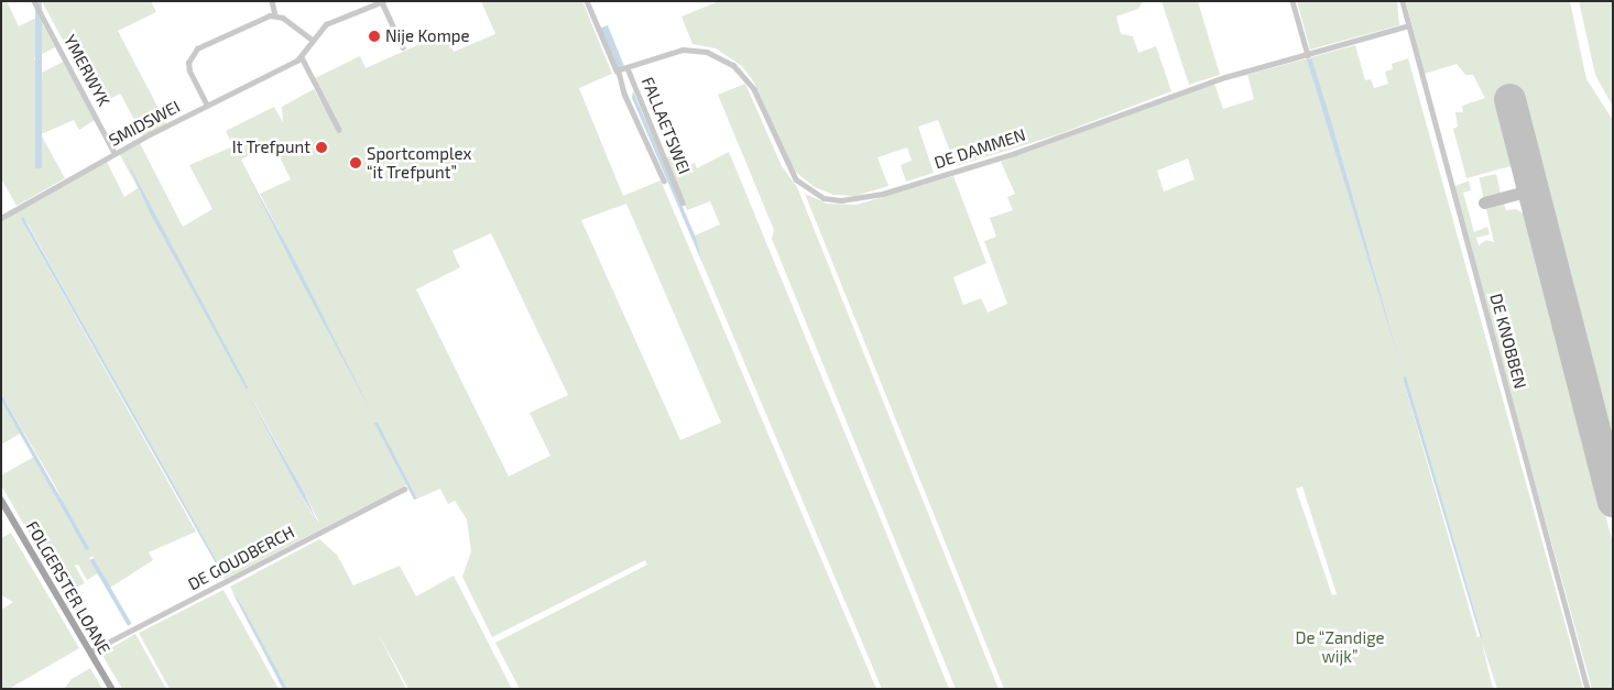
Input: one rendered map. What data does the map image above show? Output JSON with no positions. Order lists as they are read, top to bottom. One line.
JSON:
{"streets":{"main road":["FOLGERSTER LOANE"],"street":["YMERWYK","SMIDSWEI","FALLAETSWEI","DE DAMMEN","DE KNOBBEN","DE GOUDBERCH"]},"crossings":[["YMERWYK","SMIDSWEI"],["FALLAETSWEI","DE DAMMEN"],["DE DAMMEN","DE KNOBBEN"],["DE GOUDBERCH","FOLGERSTER LOANE"]],"parks":["De “Zandige wijk”"],"places":["Nije Kompe","It Trefpunt","Sportcomplex “it Trefpunt”"]}
